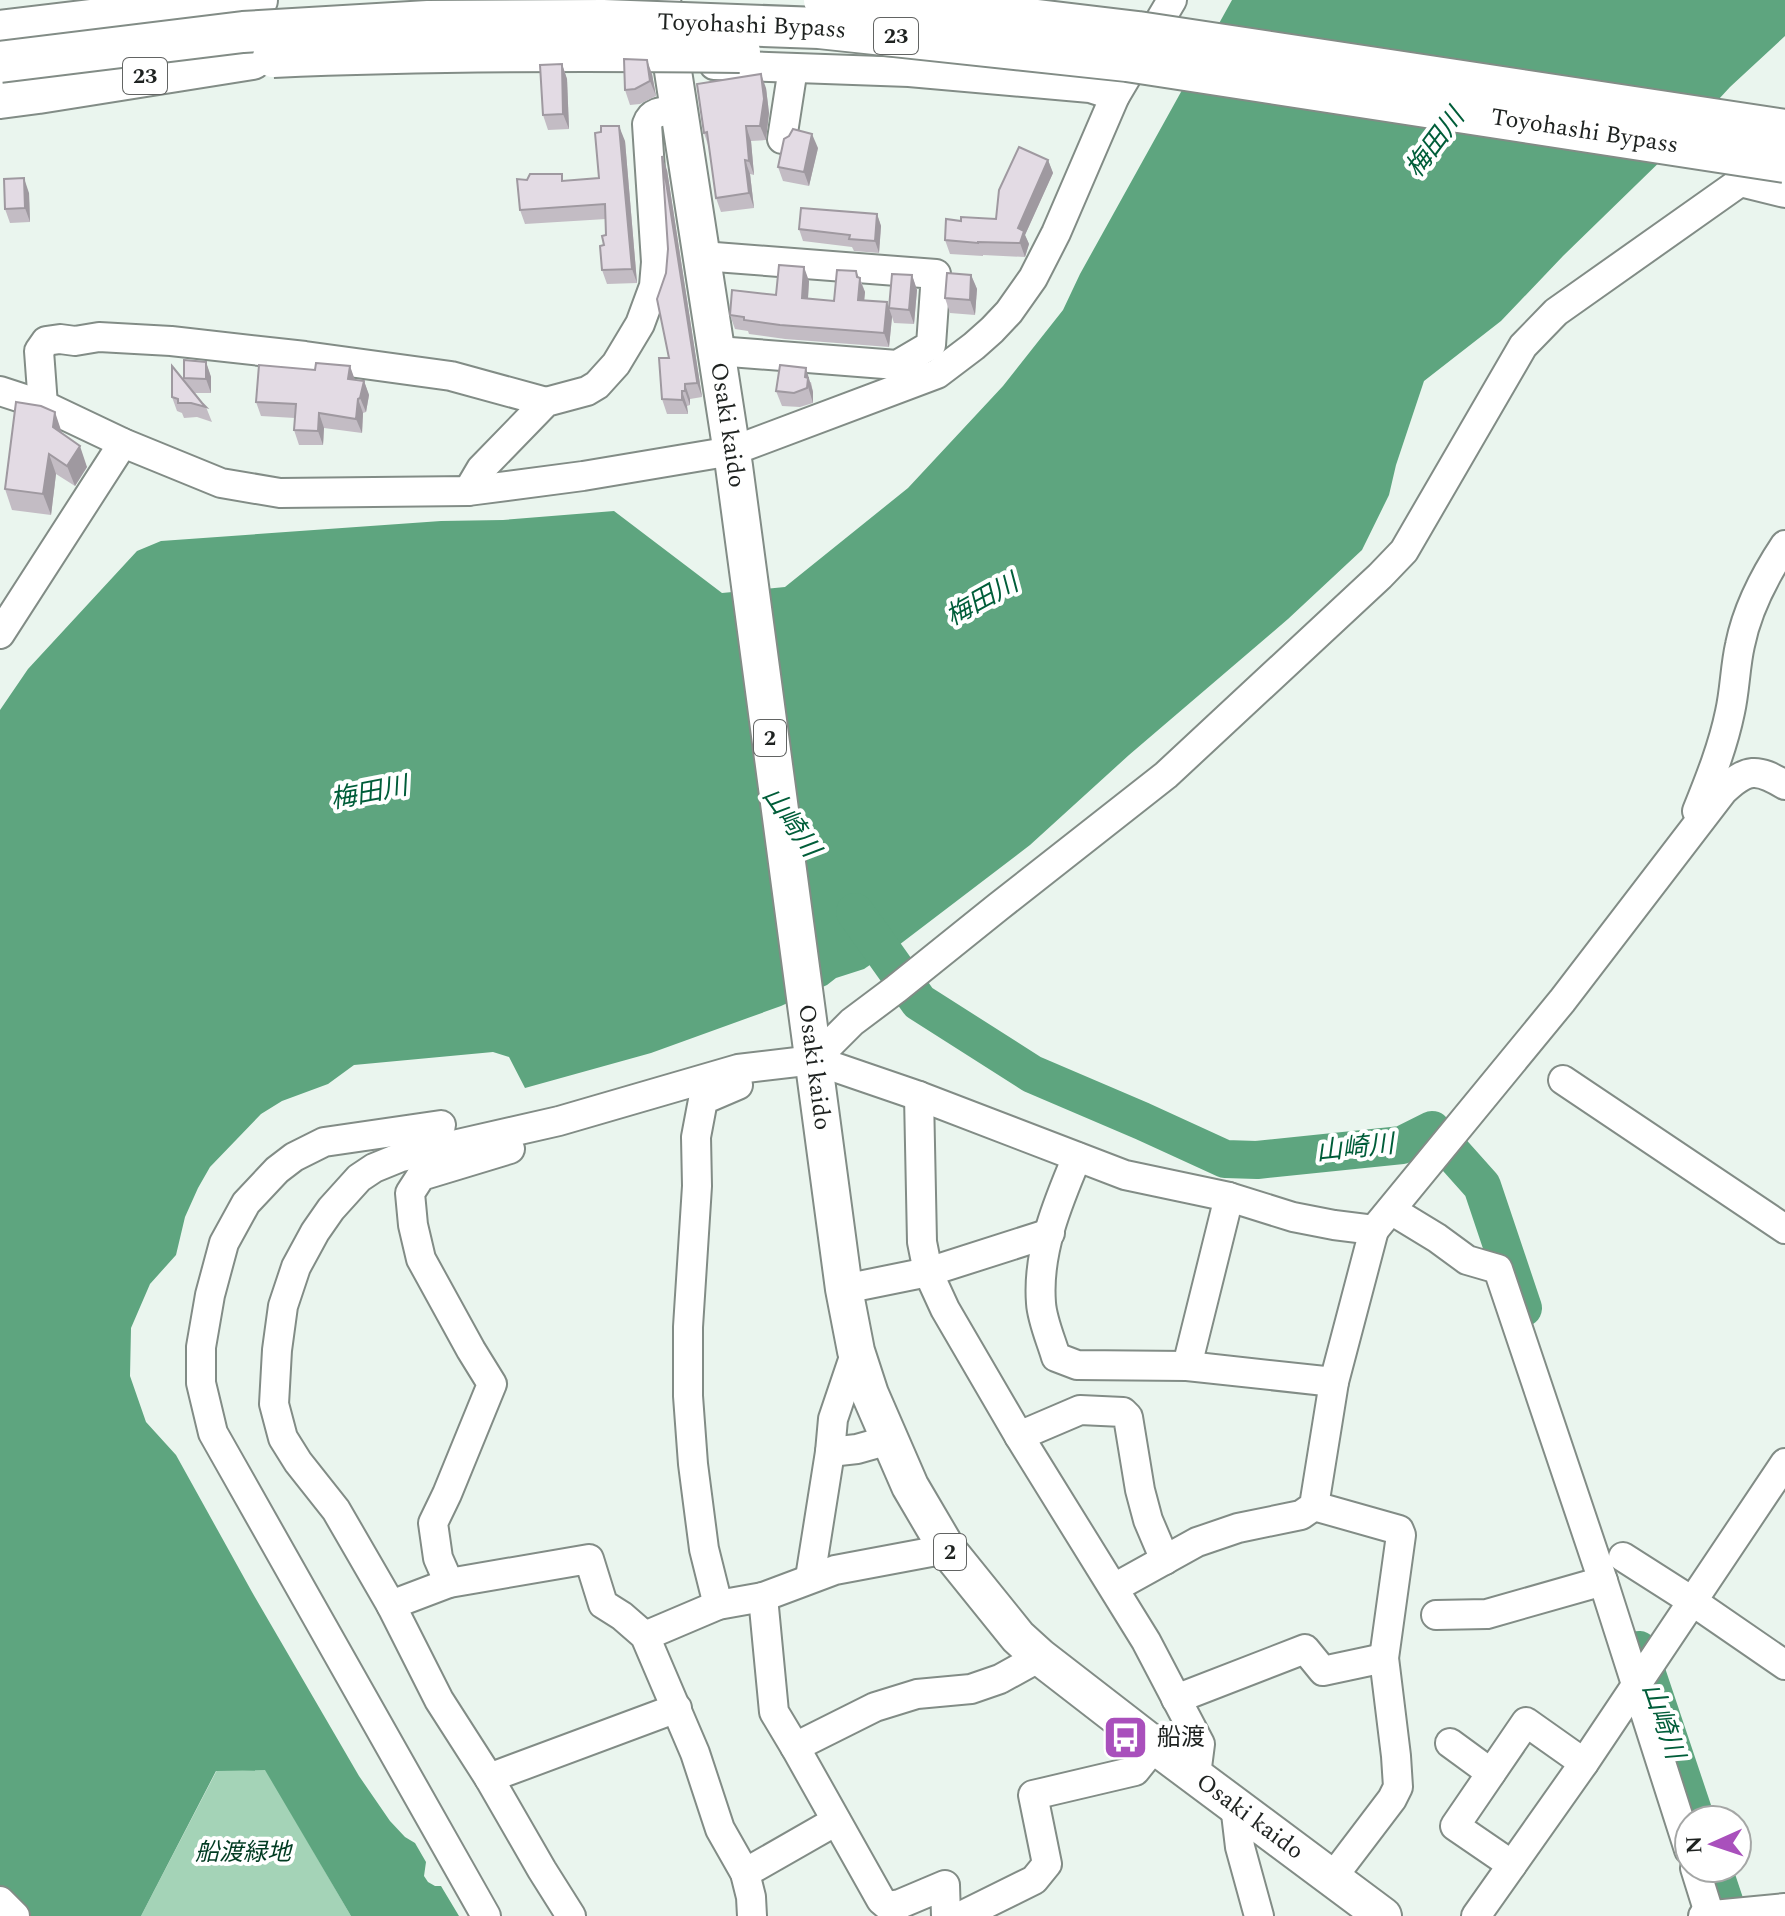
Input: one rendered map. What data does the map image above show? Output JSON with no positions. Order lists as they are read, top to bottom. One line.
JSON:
{"streets":{"highway":["Toyohashi Bypass","23"],"main road":["Osaki kaido","2"]},"crossings":[["Toyohashi Bypass","23"]],"water":["梅田川","山崎川"],"parks":["船渡緑地"],"places":{"bus stop":["船渡"]},"north":"left"}
